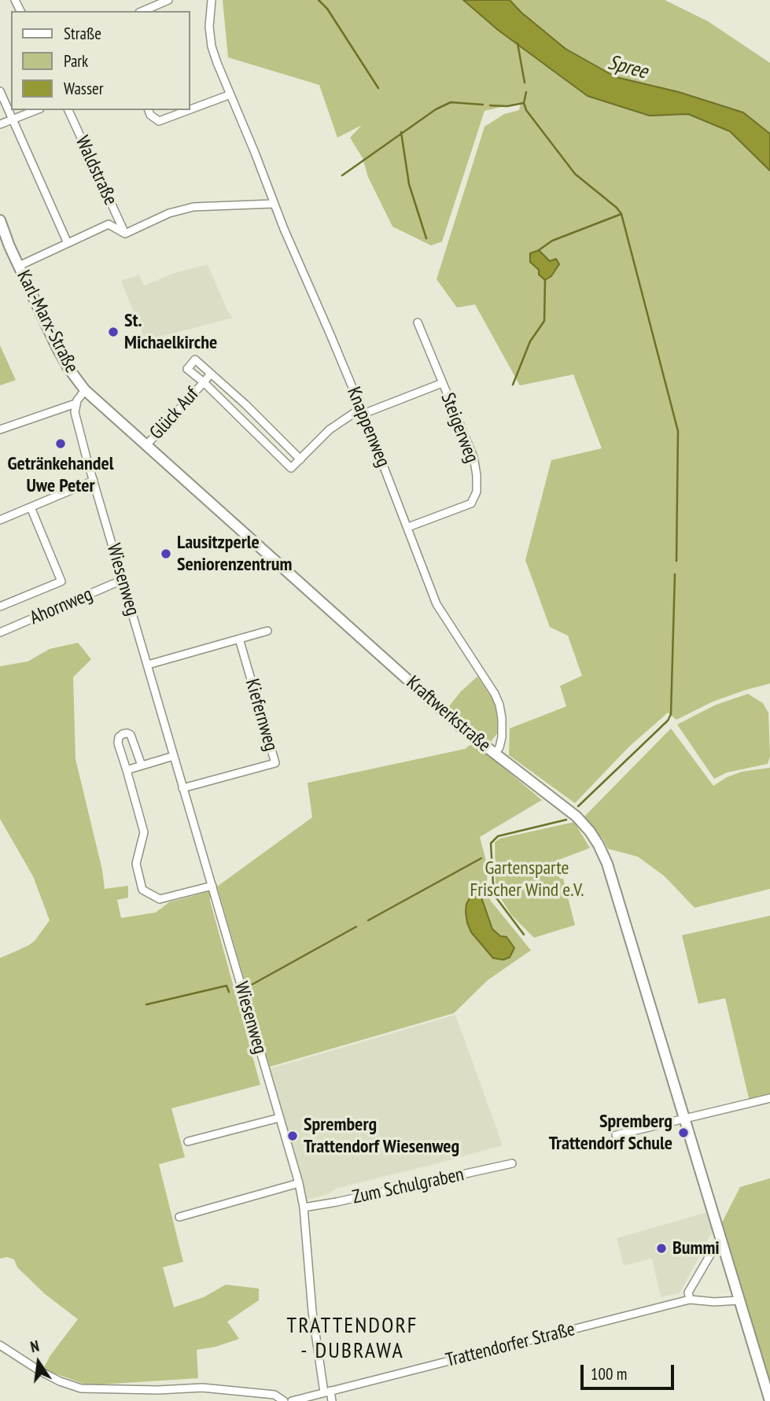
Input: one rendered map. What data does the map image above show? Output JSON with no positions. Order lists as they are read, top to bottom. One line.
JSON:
{"streets":{"main road":["Karl-Marx-Straße","Kraftwerkstraße"],"street":["Waldstraße","Glück Auf","Knappenweg","Steigerweg","Wiesenweg","Ahornweg","Kiefernweg","Zum Schulgraben","Trattendorfer Straße"]},"crossings":[["Karl-Marx-Straße","Kraftwerkstraße"],["Glück Auf","Kraftwerkstraße"],["Knappenweg","Steigerweg"],["Knappenweg","Kraftwerkstraße"],["Wiesenweg","Ahornweg"],["Wiesenweg","Kiefernweg"],["Wiesenweg","Zum Schulgraben"],["Wiesenweg","Trattendorfer Straße"],["Kraftwerkstraße","Trattendorfer Straße"]],"districts":["TRATTENDORF - DUBRAWA"],"water":["Spree"],"parks":["Gartensparte Frischer Wind e.V."],"places":["St. Michaelkirche","Getränkehandel Uwe Peter","Lausitzperle Seniorenzentrum","Spremberg Trattendorf Schule","Spremberg Trattendorf Wiesenweg","Bummi"],"legend":["Straße","Park","Wasser"],"scale_bar":"100 m","north":"top"}
